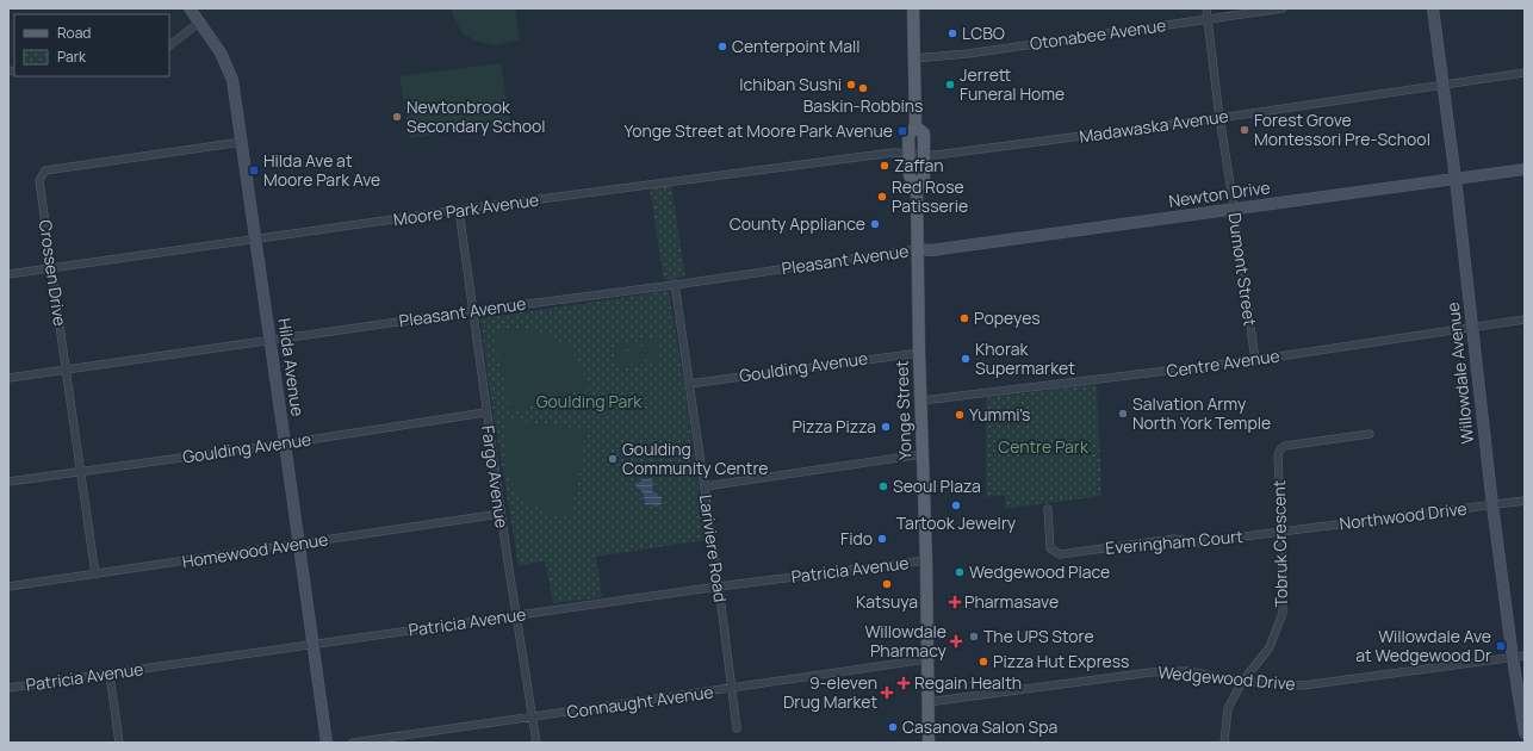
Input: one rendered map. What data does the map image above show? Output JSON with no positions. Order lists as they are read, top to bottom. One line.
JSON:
{"streets":{"main road":["Yonge Street"],"street":["Otonabee Avenue","Madawaska Avenue","Newton Drive","Moore Park Avenue","Pleasant Avenue","Dumont Street","Crossen Drive","Centre Avenue","Hilda Avenue","Goulding Avenue","Willowdale Avenue","Fargo Avenue","Northwood Drive","Everingham Court","Tobruk Crescent","Lariviere Road","Homewood Avenue","Patricia Avenue","Wedgewood Drive","Connaught Avenue"]},"crossings":[["Otonabee Avenue","Dumont Street"],["Otonabee Avenue","Yonge Street"],["Madawaska Avenue","Moore Park Avenue"],["Madawaska Avenue","Dumont Street"],["Madawaska Avenue","Willowdale Avenue"],["Madawaska Avenue","Yonge Street"],["Newton Drive","Pleasant Avenue"],["Newton Drive","Dumont Street"],["Newton Drive","Willowdale Avenue"],["Newton Drive","Yonge Street"],["Moore Park Avenue","Crossen Drive"],["Moore Park Avenue","Hilda Avenue"],["Moore Park Avenue","Yonge Street"],["Moore Park Avenue","Fargo Avenue"],["Pleasant Avenue","Crossen Drive"],["Pleasant Avenue","Hilda Avenue"],["Pleasant Avenue","Yonge Street"],["Pleasant Avenue","Fargo Avenue"],["Pleasant Avenue","Lariviere Road"],["Dumont Street","Centre Avenue"],["Crossen Drive","Hilda Avenue"],["Crossen Drive","Goulding Avenue"],["Crossen Drive","Homewood Avenue"],["Centre Avenue","Willowdale Avenue"],["Centre Avenue","Yonge Street"],["Hilda Avenue","Goulding Avenue"],["Hilda Avenue","Homewood Avenue"],["Hilda Avenue","Patricia Avenue"],["Goulding Avenue","Yonge Street"],["Goulding Avenue","Fargo Avenue"],["Goulding Avenue","Lariviere Road"],["Willowdale Avenue","Northwood Drive"],["Willowdale Avenue","Wedgewood Drive"],["Yonge Street","Patricia Avenue"],["Yonge Street","Wedgewood Drive"],["Yonge Street","Connaught Avenue"],["Fargo Avenue","Homewood Avenue"],["Fargo Avenue","Patricia Avenue"],["Fargo Avenue","Connaught Avenue"],["Northwood Drive","Everingham Court"],["Northwood Drive","Tobruk Crescent"],["Everingham Court","Tobruk Crescent"],["Tobruk Crescent","Wedgewood Drive"],["Lariviere Road","Patricia Avenue"],["Lariviere Road","Connaught Avenue"]],"parks":["Goulding Park","Centre Park"],"places":{"other":["LCBO","Centerpoint Mall","Ichiban Sushi","Jerrett Funeral Home","Baskin-Robbins","Newtonbrook Secondary School","Forest Grove Montessori Pre-School","Zaffan","Red Rose Patisserie","County Appliance","Popeyes","Khorak Supermarket","Salvation Army North York Temple","Yummi's","Pizza Pizza","Goulding Community Centre","Seoul Plaza","Tartook Jewelry","Fido","Wedgewood Place","Katsuya","The UPS Store","Pizza Hut Express","Casanova Salon Spa"],"transit":["Yonge Street at Moore Park Avenue","Hilda Ave at Moore Park Ave","Willowdale Ave at Wedgewood Dr"],"health":["Pharmasave","Willowdale Pharmacy","Regain Health","9-eleven Drug Market"]},"legend":["Road","Park"]}
